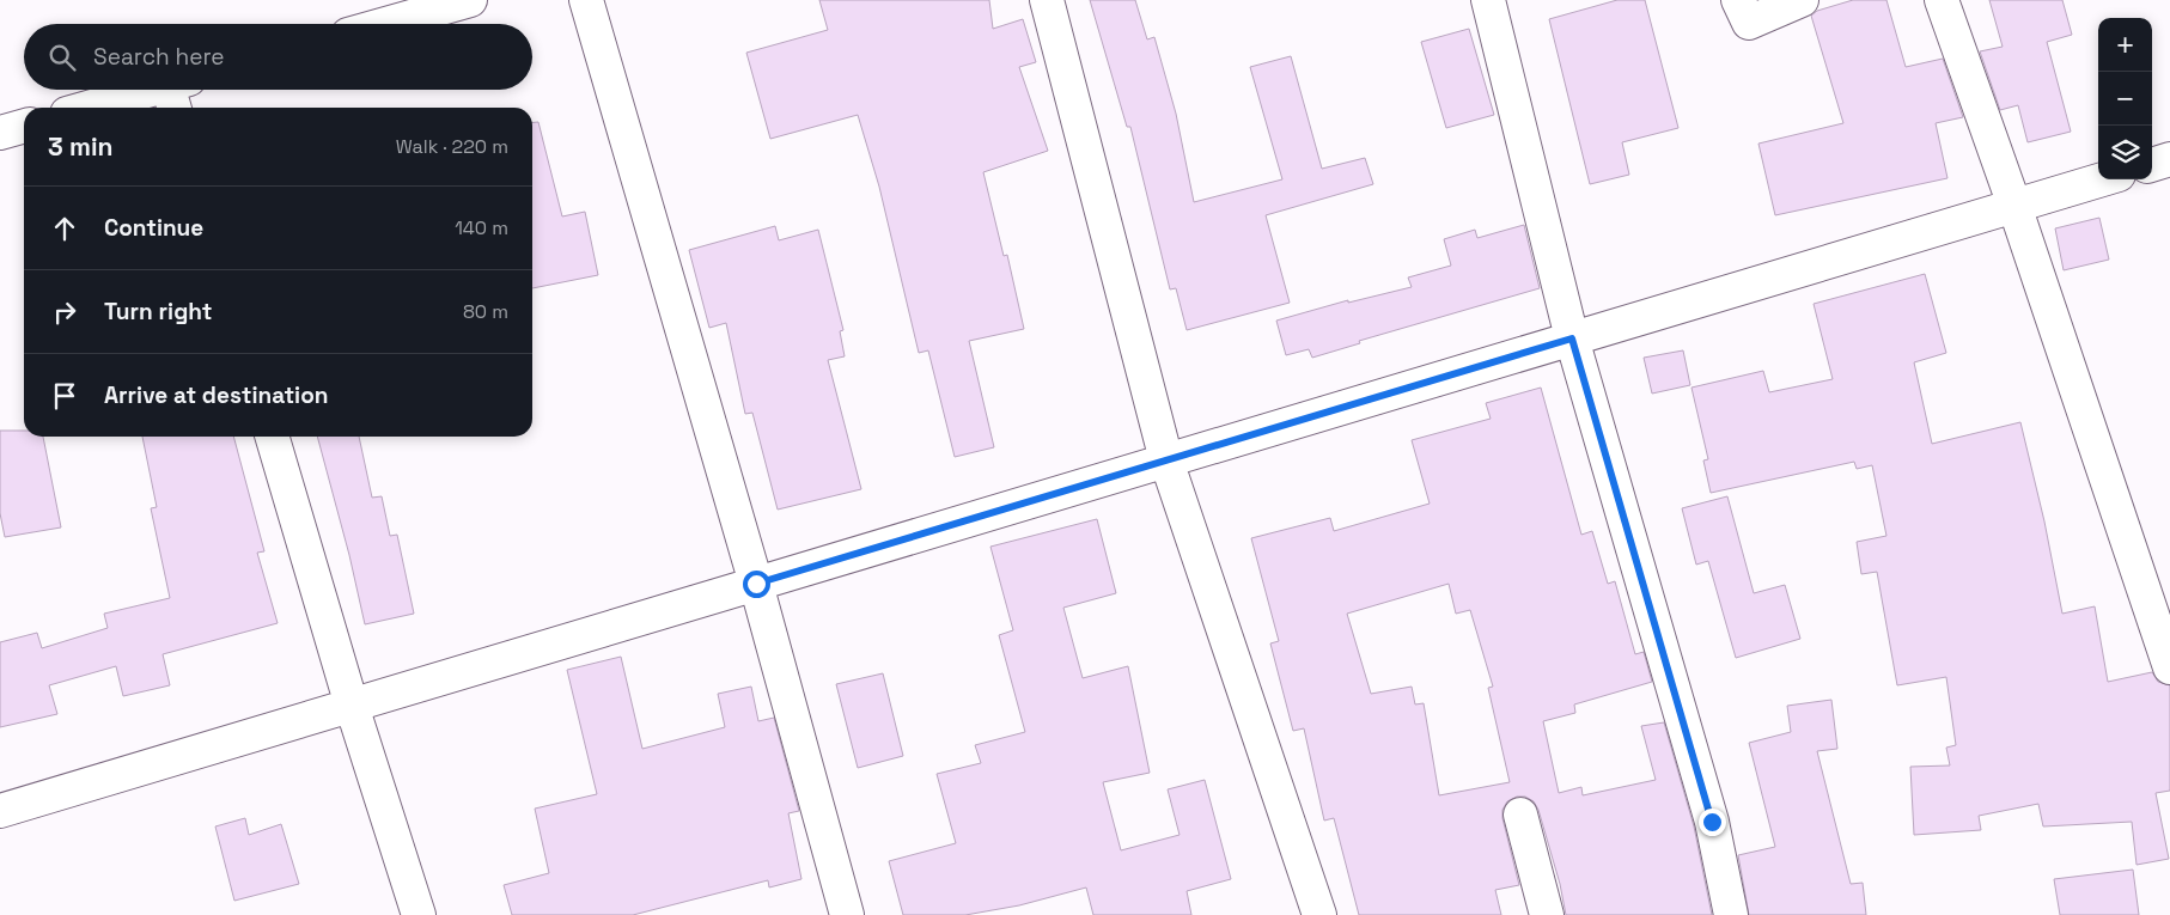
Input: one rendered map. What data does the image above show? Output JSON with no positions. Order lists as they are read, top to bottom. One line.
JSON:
{"page":{"map_buttons":["+","−"],"search":"Search here","heading":["3 min","Walk · 220 m"],"list":[["Continue","140 m"],["Turn right","80 m"],"Arrive at destination"]}}
